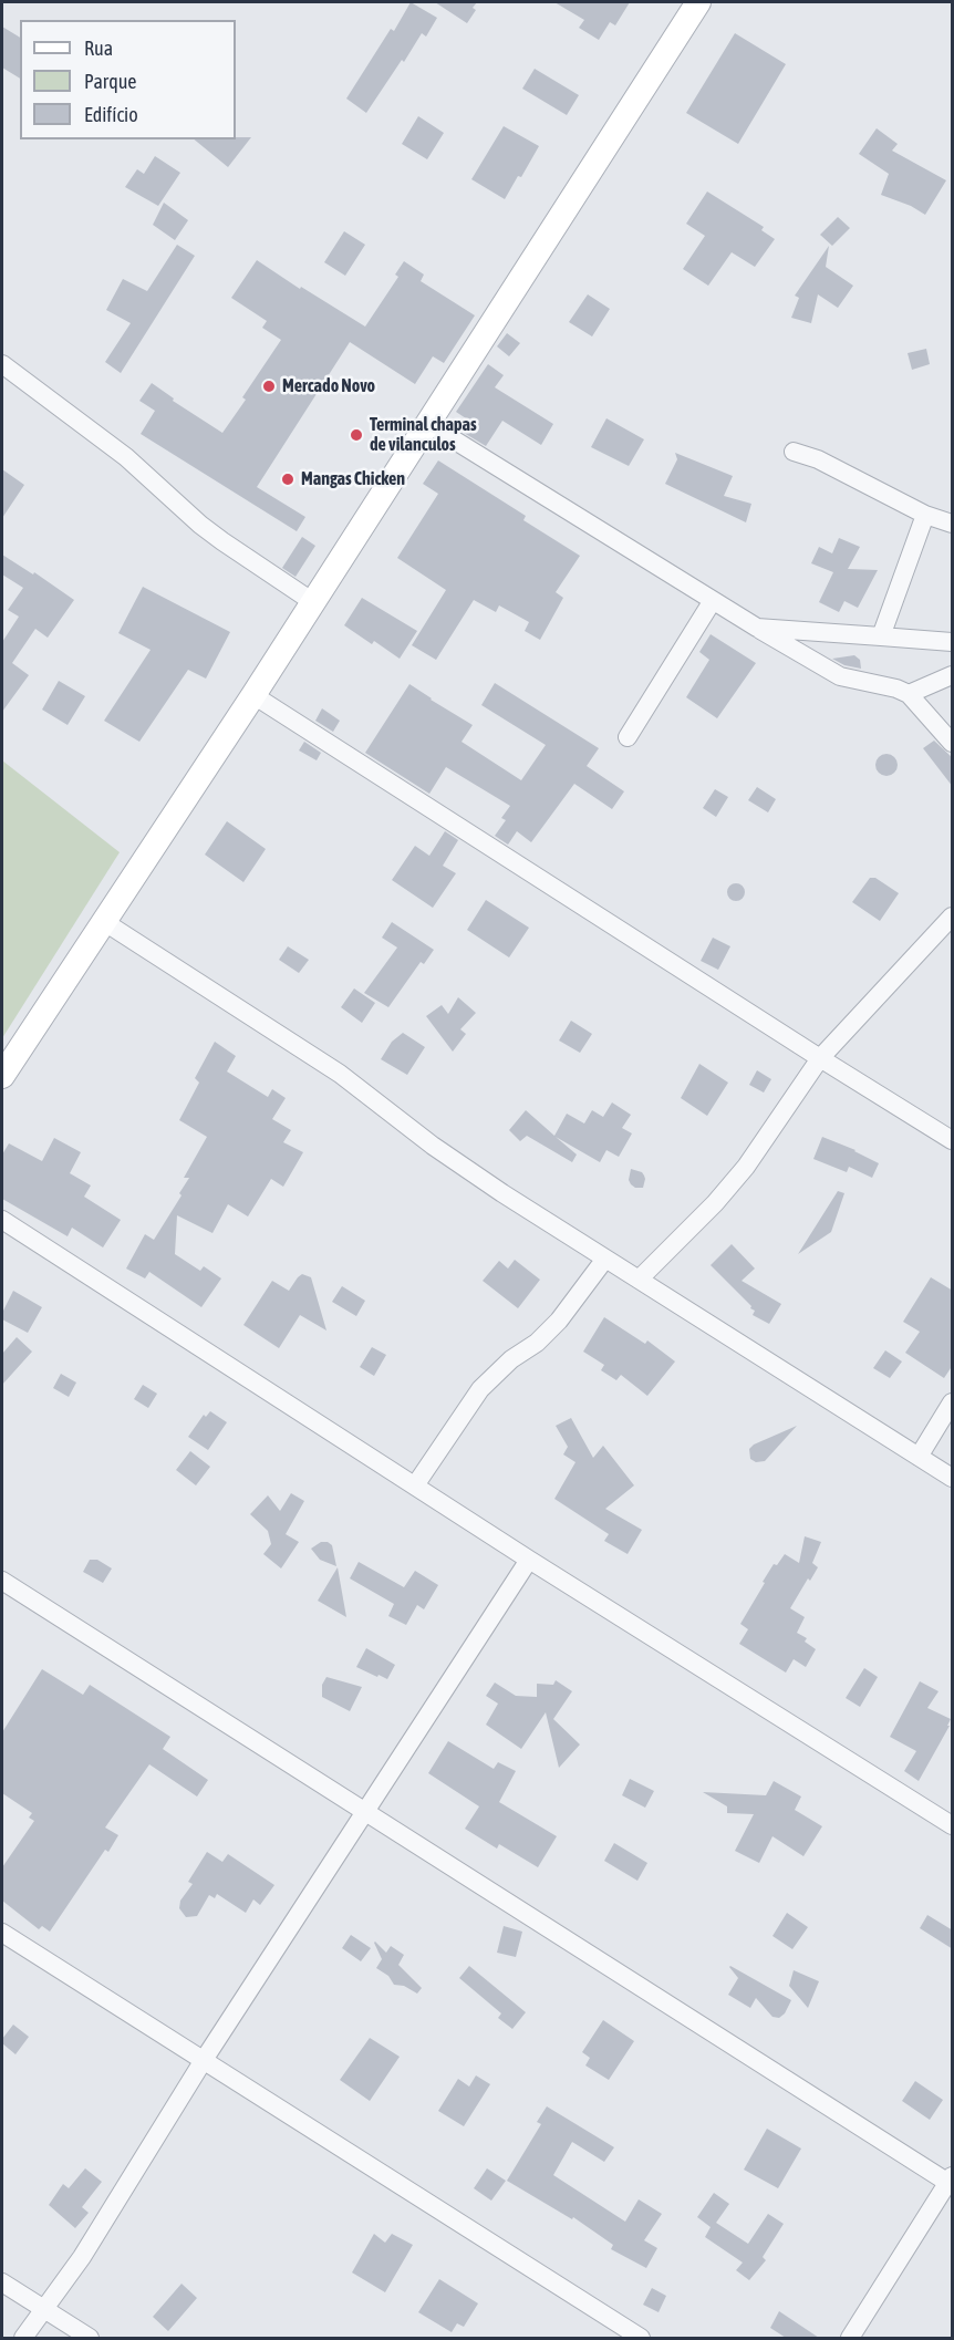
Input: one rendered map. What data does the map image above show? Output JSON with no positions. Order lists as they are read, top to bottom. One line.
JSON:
{"places":["Mercado Novo","Terminal chapas de vilanculos","Mangas Chicken"],"legend":["Rua","Parque","Edifício"]}
